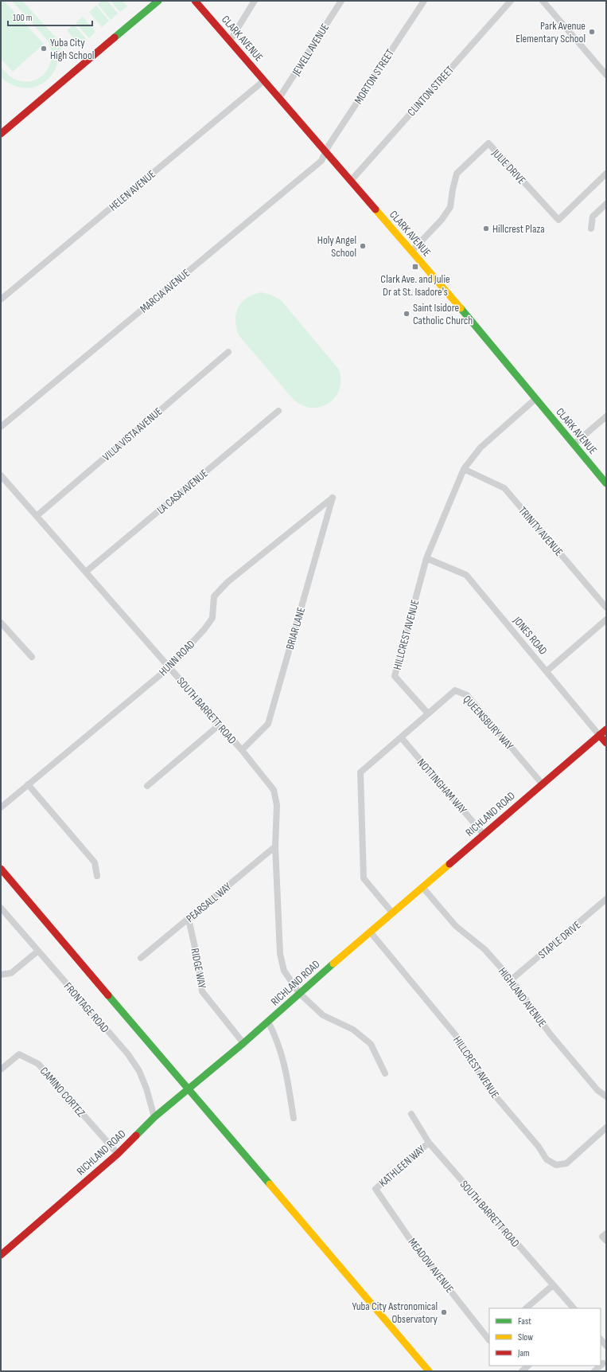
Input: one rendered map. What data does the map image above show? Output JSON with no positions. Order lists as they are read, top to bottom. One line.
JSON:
{"streets":{"main road":["CLARK AVENUE","JONES ROAD","RICHLAND ROAD"],"street":["JEWELL AVENUE","MORTON STREET","CLINTON STREET","JULIE DRIVE","HELEN AVENUE","MARCIA AVENUE","VILLA VISTA AVENUE","LA CASA AVENUE","TRINITY AVENUE","BRIAR LANE","HILLCREST AVENUE","HUNN ROAD","SOUTH BARRETT ROAD","QUEENSBURY WAY","NOTTINGHAM WAY","PEARSALL WAY","STAPLE DRIVE","RIDGE WAY","HIGHLAND AVENUE","FRONTAGE ROAD","CAMINO CORTEZ","KATHLEEN WAY","MEADOW AVENUE"]},"crossings":[["CLARK AVENUE","JEWELL AVENUE"],["CLARK AVENUE","MORTON STREET"],["CLARK AVENUE","CLINTON STREET"],["CLARK AVENUE","JULIE DRIVE"],["CLARK AVENUE","HELEN AVENUE"],["CLARK AVENUE","MARCIA AVENUE"],["CLARK AVENUE","HILLCREST AVENUE"],["MORTON STREET","MARCIA AVENUE"],["VILLA VISTA AVENUE","SOUTH BARRETT ROAD"],["LA CASA AVENUE","SOUTH BARRETT ROAD"],["TRINITY AVENUE","HILLCREST AVENUE"],["BRIAR LANE","HUNN ROAD"],["BRIAR LANE","SOUTH BARRETT ROAD"],["HILLCREST AVENUE","JONES ROAD"],["HILLCREST AVENUE","QUEENSBURY WAY"],["HILLCREST AVENUE","RICHLAND ROAD"],["JONES ROAD","RICHLAND ROAD"],["HUNN ROAD","SOUTH BARRETT ROAD"],["SOUTH BARRETT ROAD","RICHLAND ROAD"],["SOUTH BARRETT ROAD","PEARSALL WAY"],["SOUTH BARRETT ROAD","KATHLEEN WAY"],["QUEENSBURY WAY","RICHLAND ROAD"],["NOTTINGHAM WAY","RICHLAND ROAD"],["RICHLAND ROAD","RIDGE WAY"],["RICHLAND ROAD","HIGHLAND AVENUE"],["RICHLAND ROAD","FRONTAGE ROAD"],["RICHLAND ROAD","CAMINO CORTEZ"],["PEARSALL WAY","RIDGE WAY"],["STAPLE DRIVE","HIGHLAND AVENUE"],["KATHLEEN WAY","MEADOW AVENUE"]],"places":{"other":["Park Avenue Elementary School","Yuba City High School","Hillcrest Plaza","Holy Angel School","Saint Isidore Catholic Church","Yuba City Astronomical Observatory"],"transit":["Clark Ave. and Julie Dr at St. Isadore's"]},"legend":["Fast","Slow","Jam"],"scale_bar":"100 m"}
